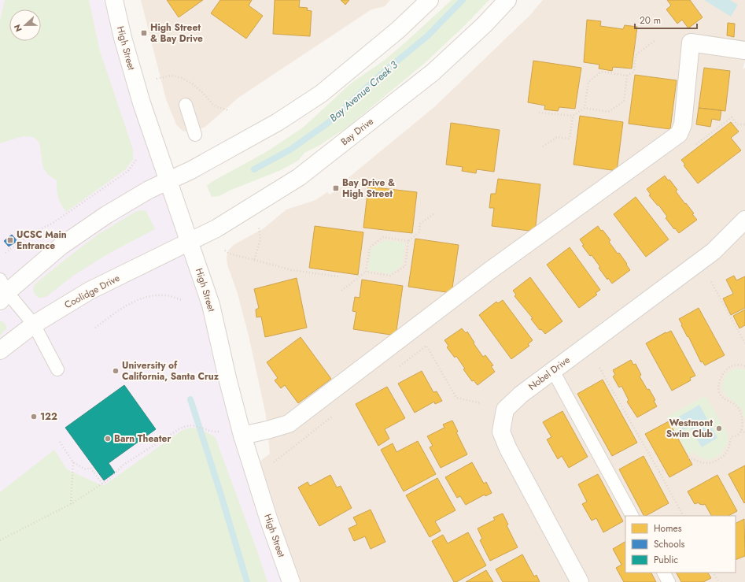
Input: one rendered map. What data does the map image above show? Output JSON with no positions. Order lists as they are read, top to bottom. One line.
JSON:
{"streets":{"main road":["High Street","Bay Drive","Coolidge Drive","Nobel Drive"]},"crossings":[["High Street","Bay Drive"],["High Street","Coolidge Drive"],["Bay Drive","Coolidge Drive"]],"water":["Bay Avenue Creek 3"],"places":{"transit":["High Street & Bay Drive","Bay Drive & High Street","UCSC Main Entrance"],"other":["University of California, Santa Cruz","122","Westmont Swim Club","Barn Theater"]},"legend":["Homes","Schools","Public"],"scale_bar":"20 m","north":"left"}
